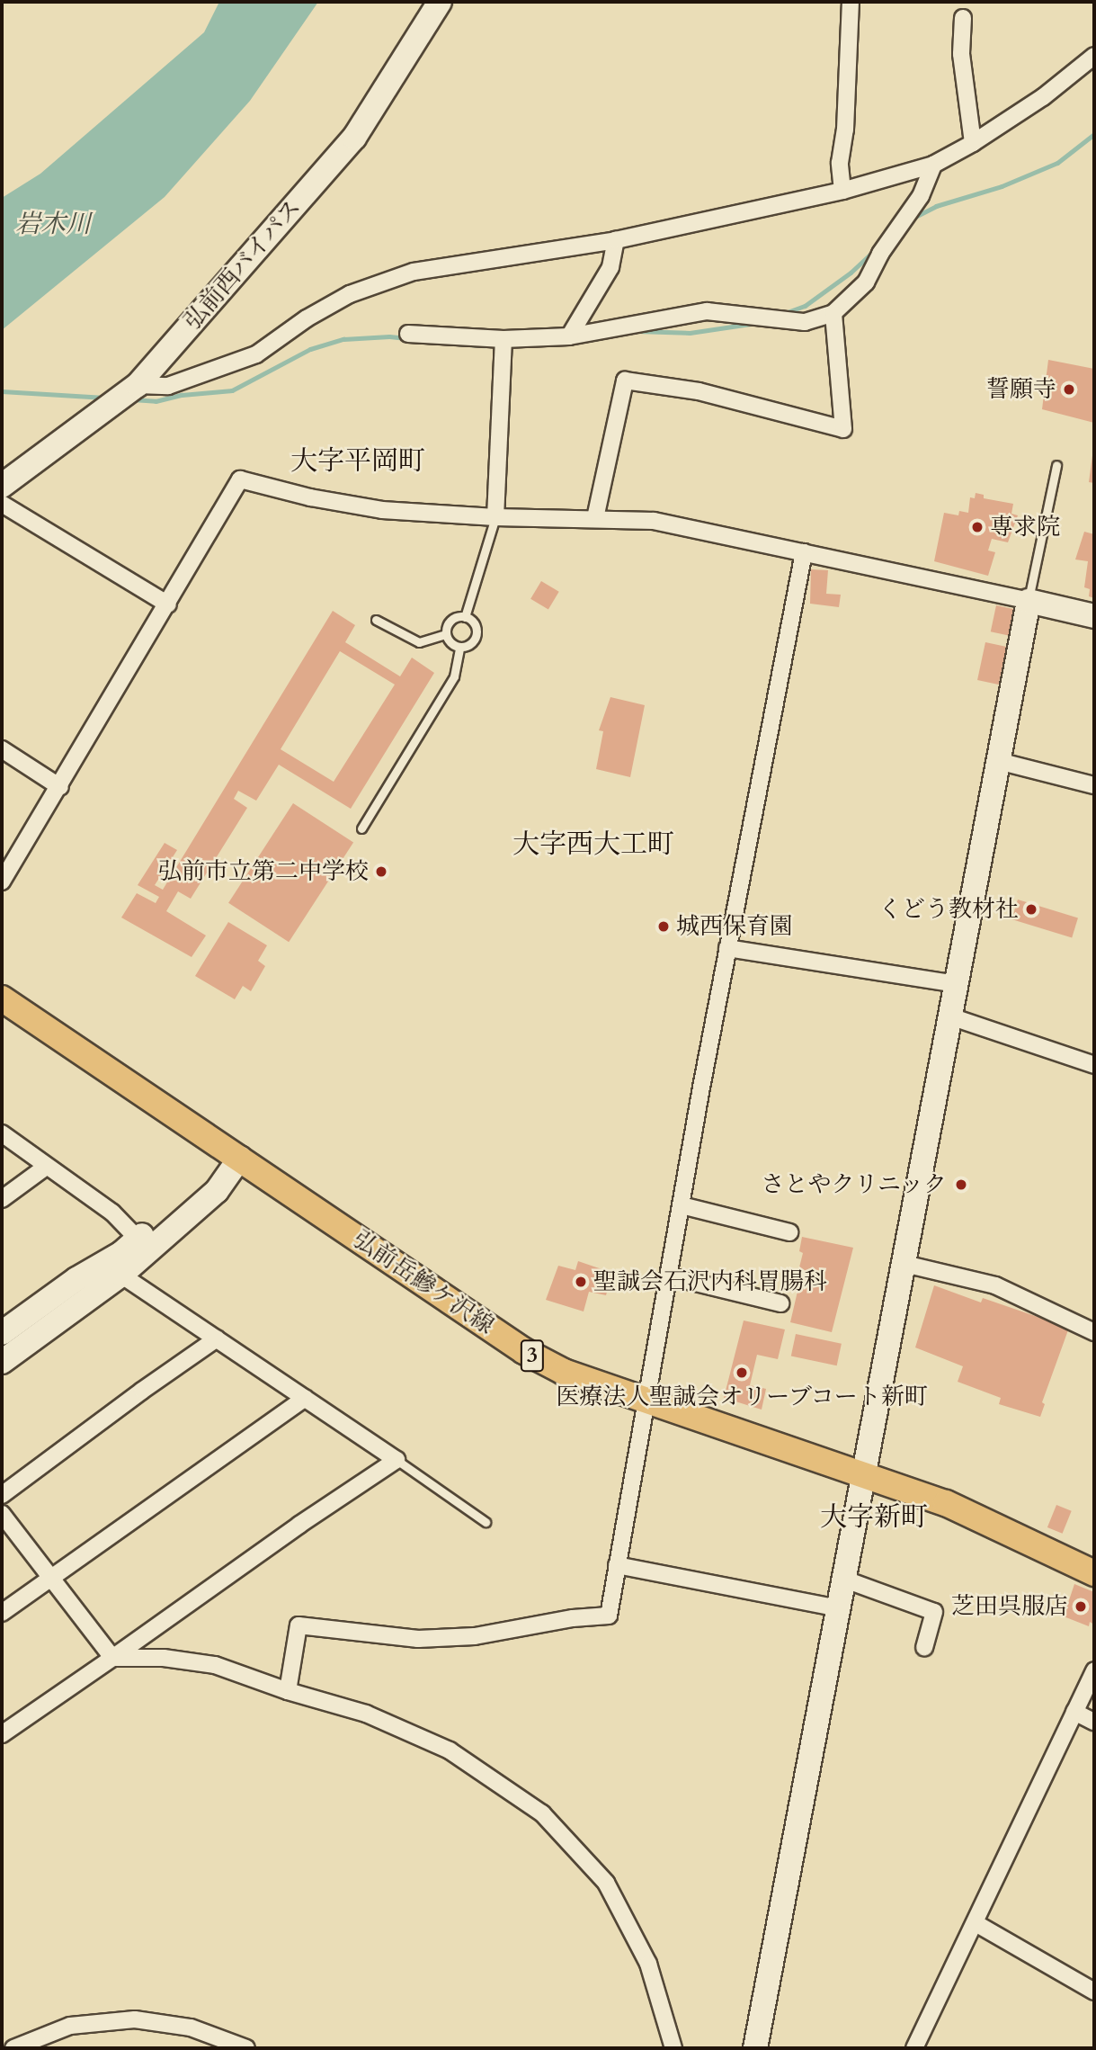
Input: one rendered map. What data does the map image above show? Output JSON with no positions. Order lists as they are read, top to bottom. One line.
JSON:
{"streets":{"main road":["弘前岳鰺ケ沢線","3"],"street":["弘前西バイパス"]},"districts":["大字平岡町","大字西大工町","大字新町"],"water":["岩木川"],"places":["誓願寺","専求院","弘前市立第二中学校","くどう教材社","城西保育園","さとやクリニック","聖誠会石沢内科胃腸科","医療法人聖誠会オリーブコート新町","芝田呉服店"]}
